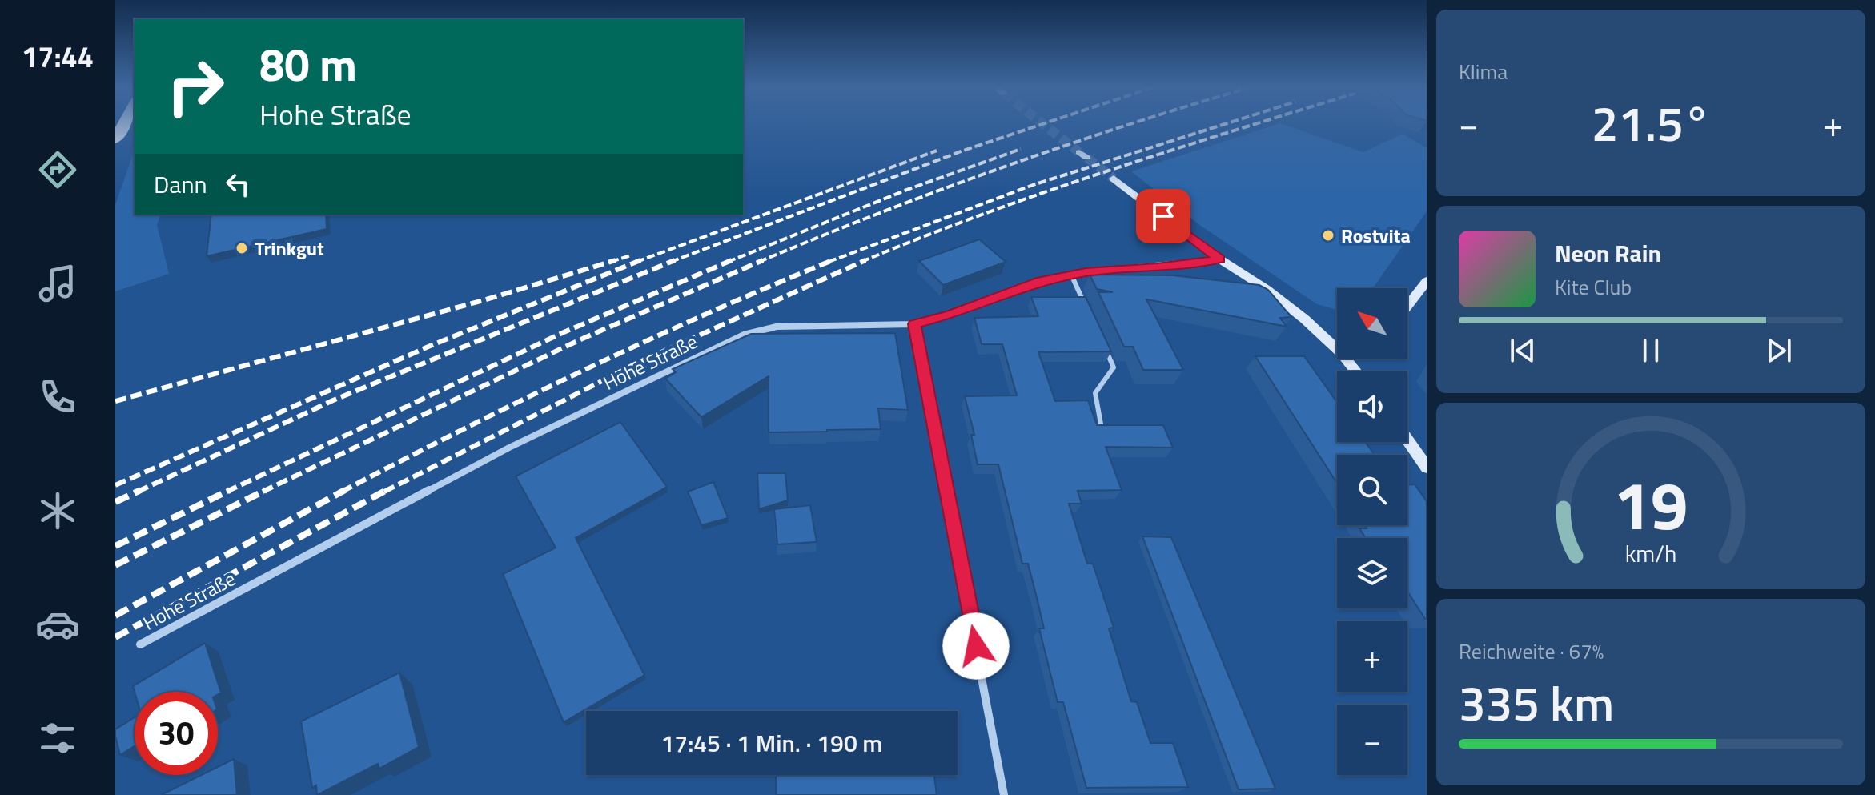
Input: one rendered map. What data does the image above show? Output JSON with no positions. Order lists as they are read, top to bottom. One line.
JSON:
{"streets":{"street":["Hohe Straße"]},"places":["Rostvita","Trinkgut"],"north":"top left","page":{"tabs":"17:44","tile":["Klima",["Reichweite · 67%","335 km"]],"turn":["80 m","Hohe Straße"],"heat":["−","21.5°","+"],"then":"Dann","song":["Neon Rain","Kite Club"],"map_buttons":["+","−"],"limit":"30","trip":"17:45 · 1 Min. · 190 m","gauge":["19","km/h"]}}
